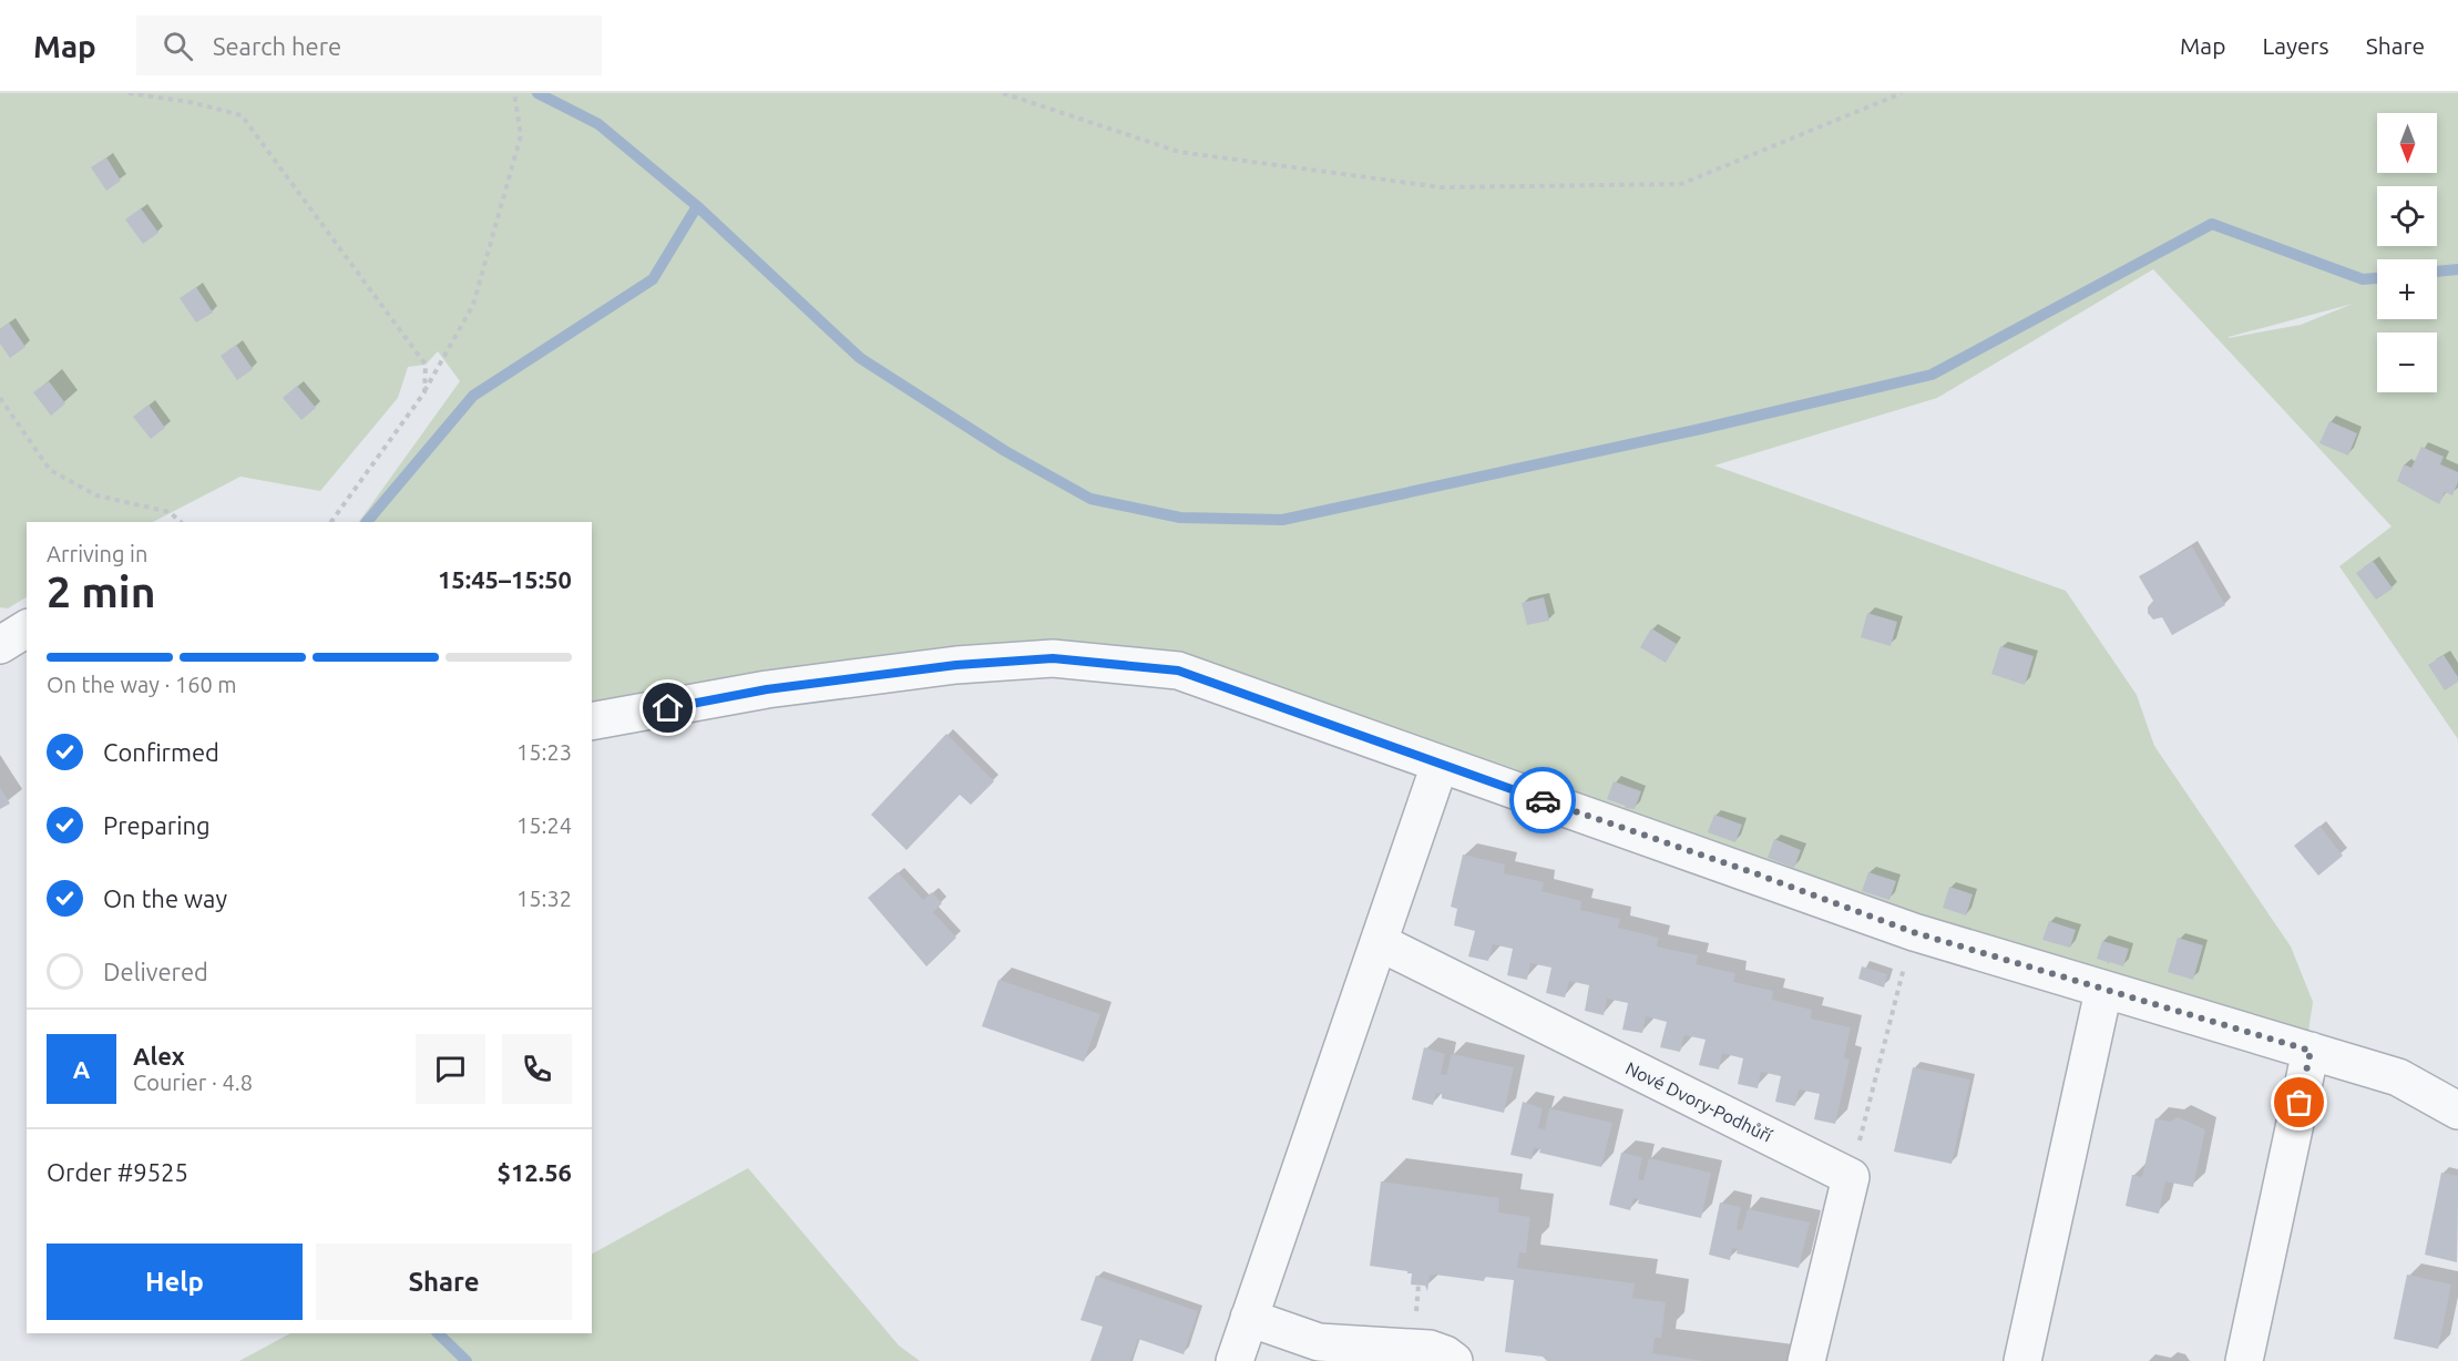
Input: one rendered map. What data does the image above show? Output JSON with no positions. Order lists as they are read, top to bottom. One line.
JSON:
{"streets":{"street":["Nové Dvory-Podhůří"]},"north":"bottom","page":{"header":"Map","search":"Search here","nav":["Map","Layers","Share"],"map_buttons":["+","−"],"heading":["2 min","Arriving in","15:45–15:50"],"panel":["Alex","Courier · 4.8","Order #9525","$12.56"],"bar":"On the way · 160 m","list":[["Confirmed","15:23"],["Preparing","15:24"],["On the way","15:32"],"Delivered"],"round":"A","buttons":["Help","Share"]}}
